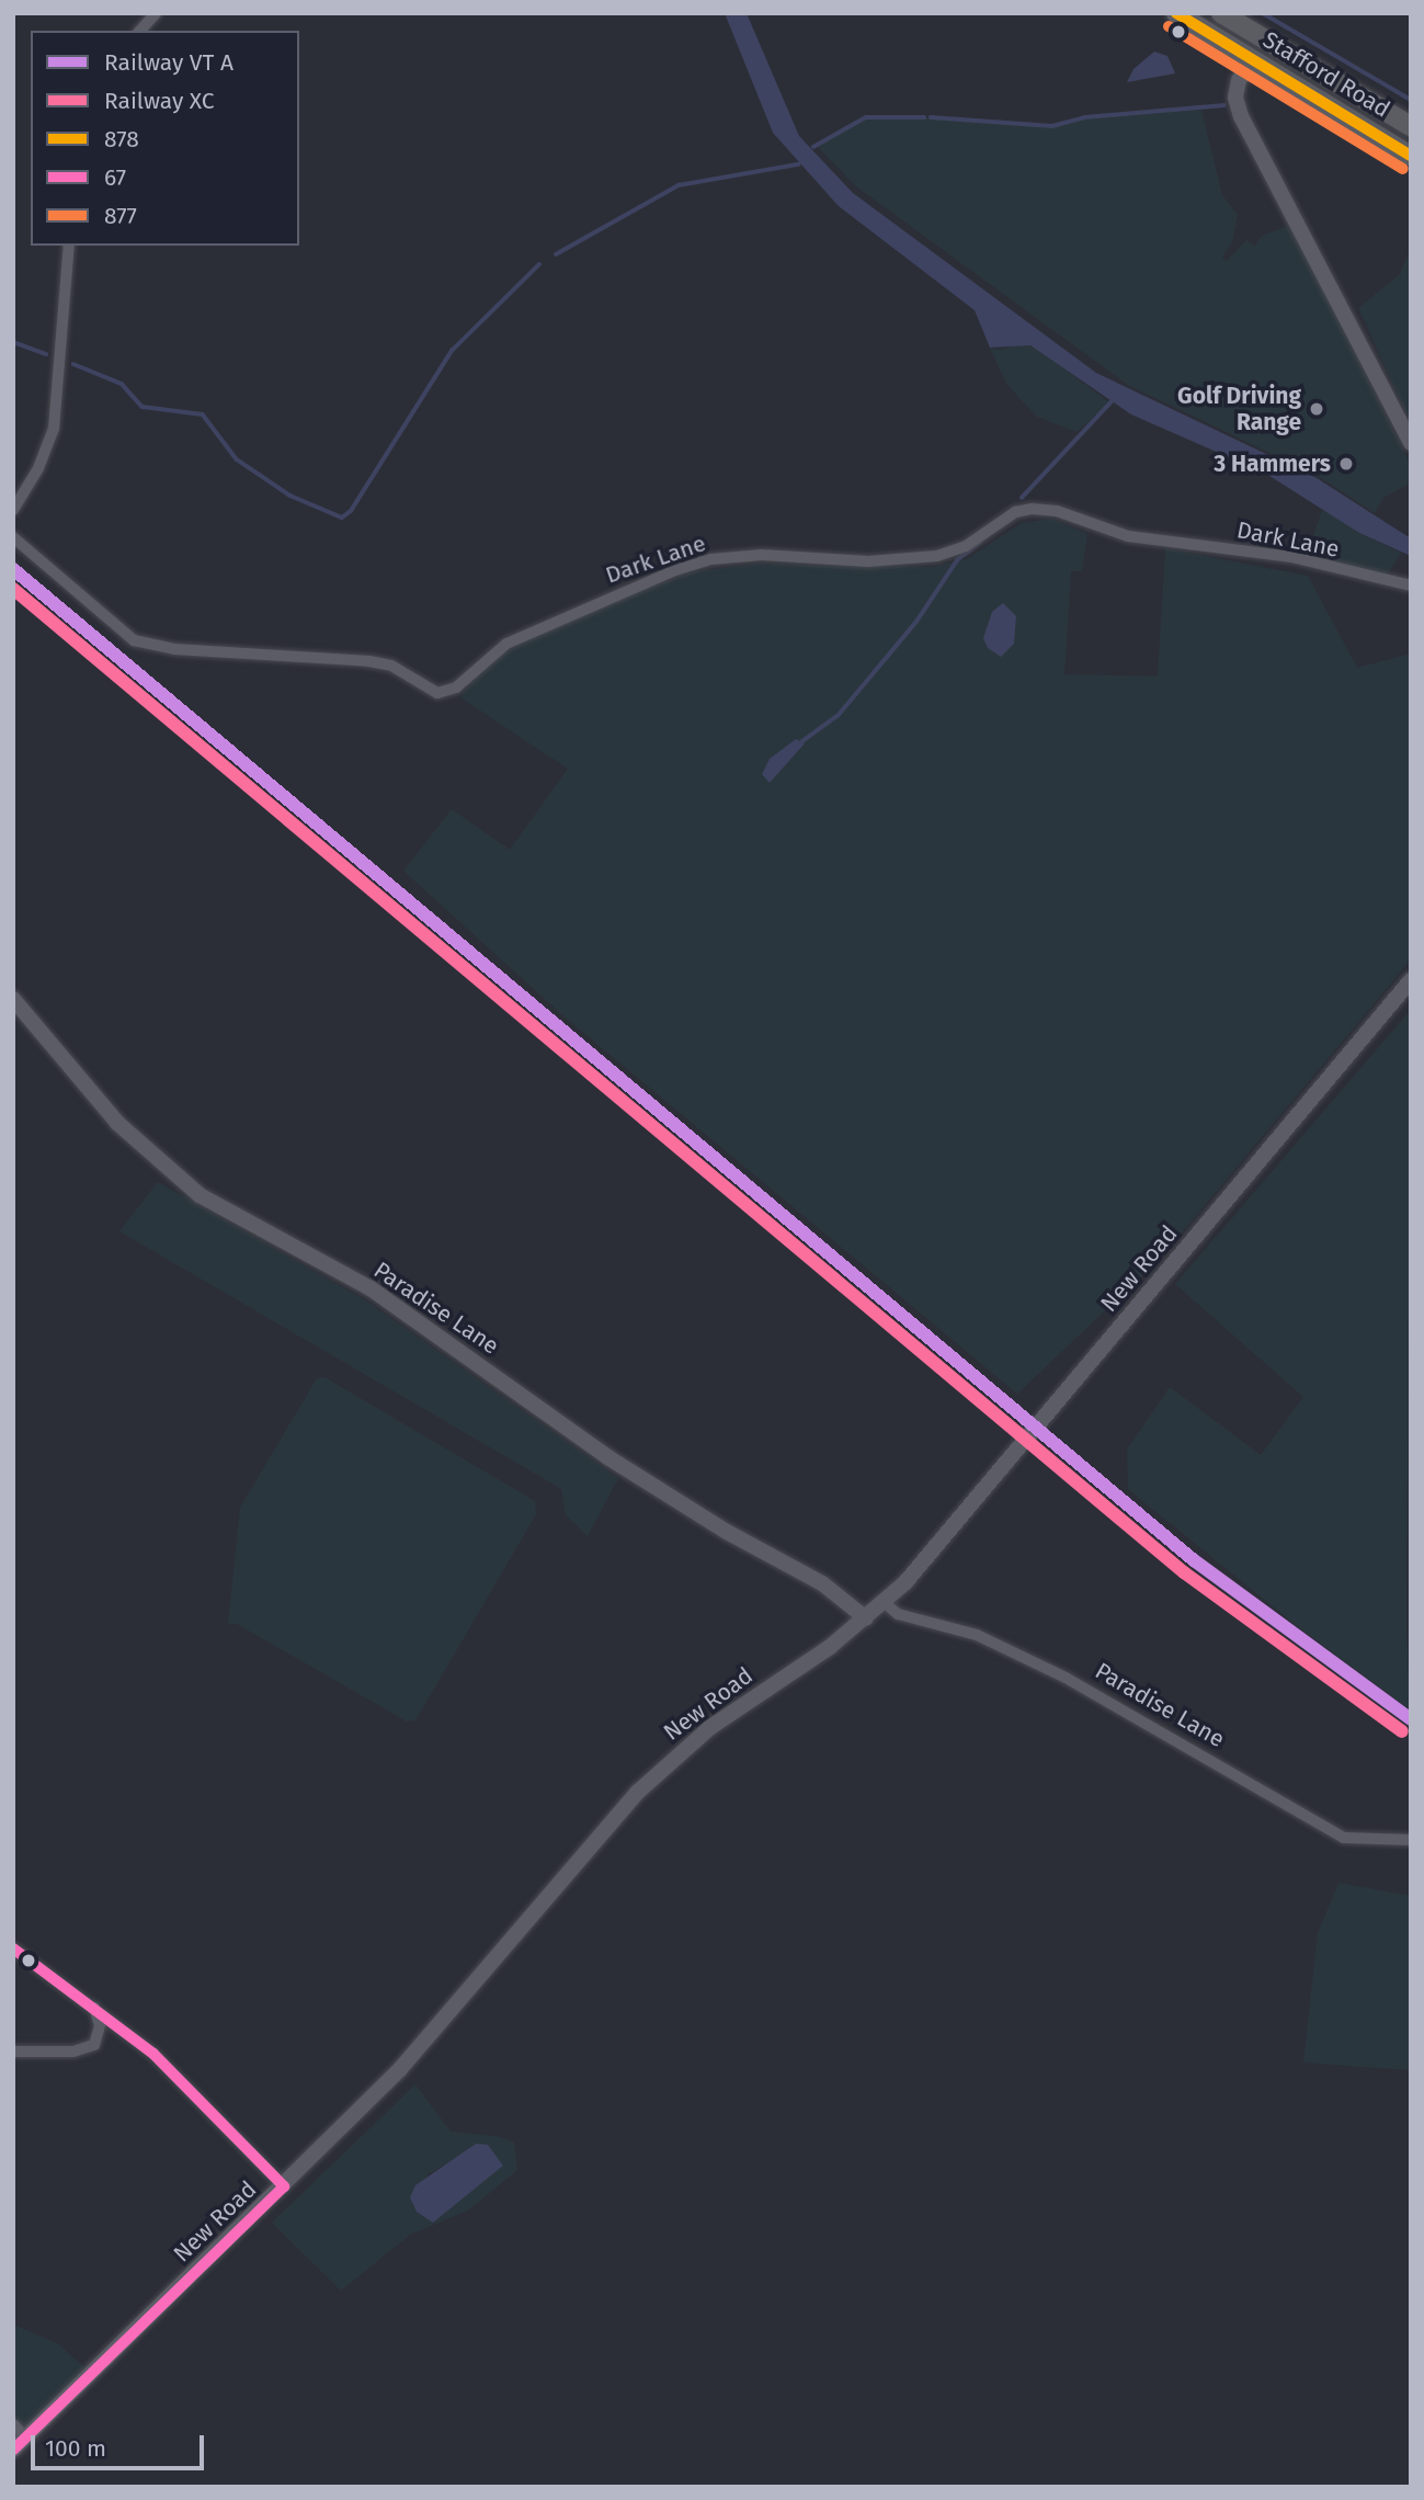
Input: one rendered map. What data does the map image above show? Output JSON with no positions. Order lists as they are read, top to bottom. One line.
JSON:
{"streets":{"highway":["Stafford Road"],"street":["Dark Lane","New Road","Paradise Lane"]},"crossings":[["New Road","Paradise Lane"]],"places":["Golf Driving Range","3 Hammers"],"lines":["transit line 878","transit line 877","rail line XC","transit line 67"],"legend":["Railway VT A","Railway XC","878","67","877"],"scale_bar":"100 m"}
